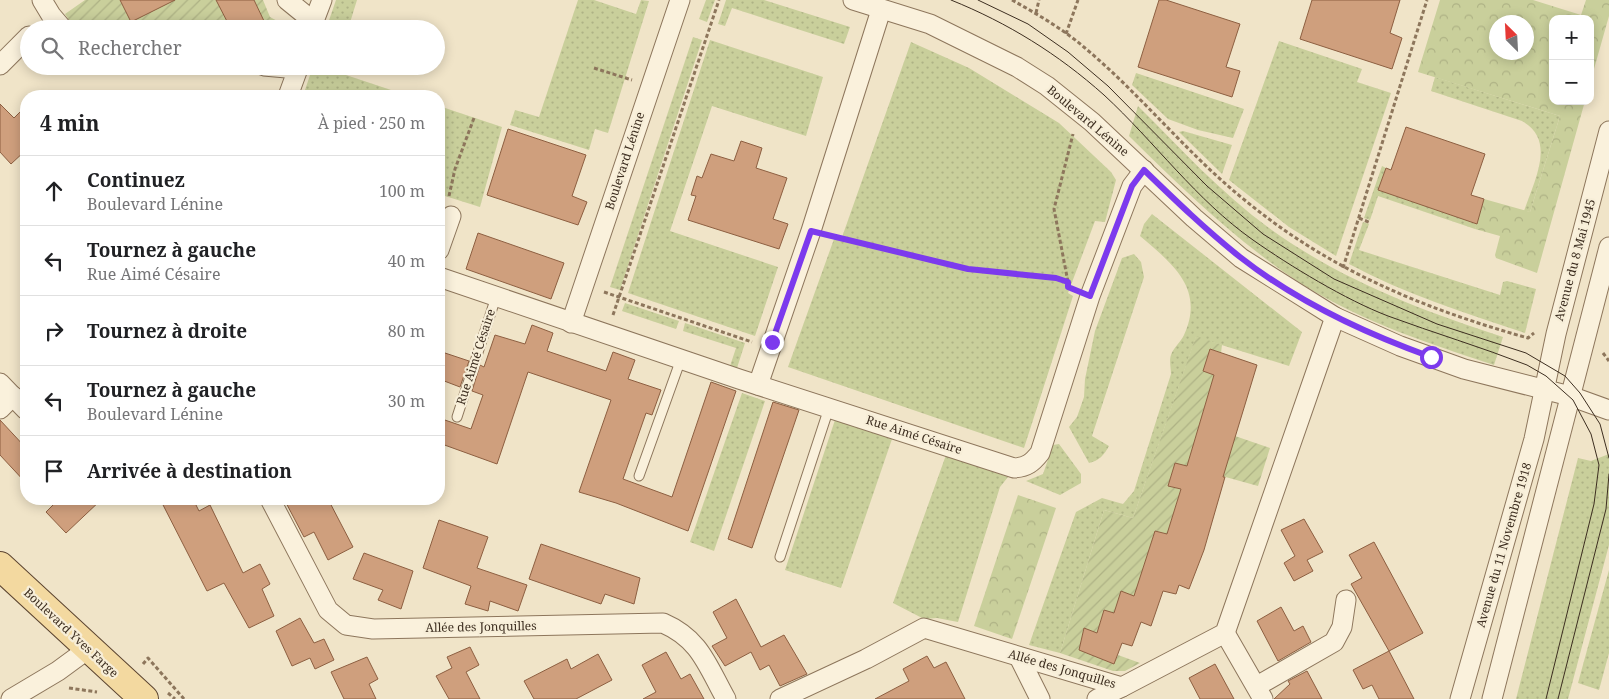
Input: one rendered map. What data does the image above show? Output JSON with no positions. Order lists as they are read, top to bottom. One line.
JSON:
{"streets":{"main road":["Boulevard Yves Farge"],"street":["Boulevard Lénine","Avenue du 8 Mai 1945","Rue Aimé Césaire","Avenue du 11 Novembre 1918","Allée des Jonquilles"]},"crossings":[["Boulevard Lénine","Avenue du 8 Mai 1945"],["Boulevard Lénine","Rue Aimé Césaire"],["Boulevard Lénine","Avenue du 11 Novembre 1918"],["Avenue du 8 Mai 1945","Avenue du 11 Novembre 1918"]],"north":"top left","page":{"map_buttons":["+","−"],"search":"Rechercher","heading":["4 min","À pied · 250 m"],"list":[["Continuez","Boulevard Lénine","100 m"],["Tournez à gauche","Rue Aimé Césaire","40 m"],["Tournez à droite","80 m"],["Tournez à gauche","Boulevard Lénine","30 m"],"Arrivée à destination"]}}
